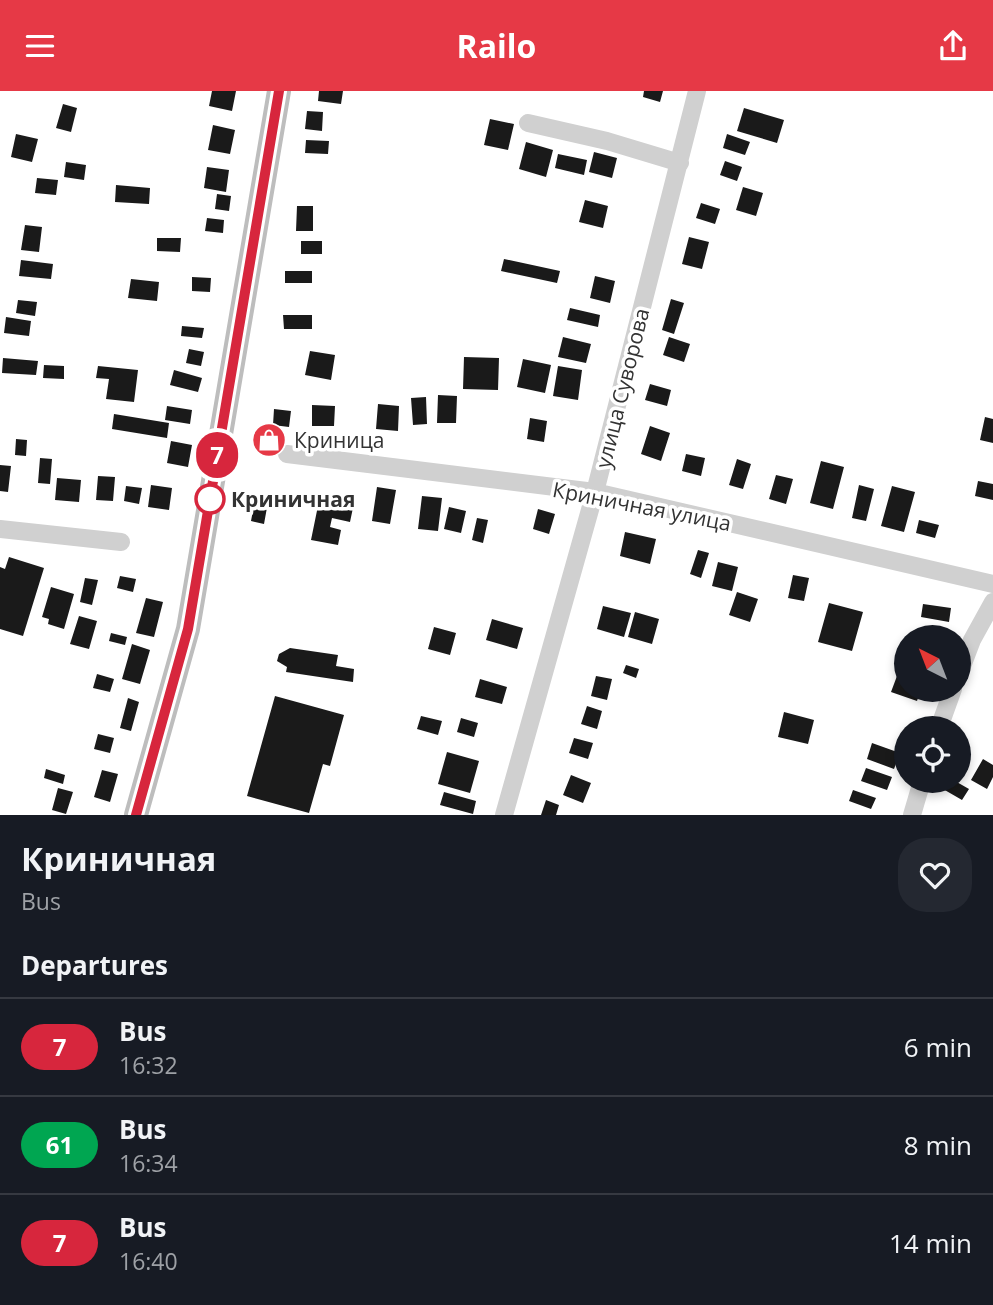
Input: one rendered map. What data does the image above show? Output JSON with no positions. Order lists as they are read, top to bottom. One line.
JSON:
{"streets":{"street":["улица Суворова","Криничная улица"]},"crossings":[["улица Суворова","Криничная улица"]],"places":{"shop":["Криница"],"other":["Криничная"]},"lines":["bus line 7"],"north":"top left","page":{"header":"Railo","on_map":"7","heading":[["Криничная","Bus"],"Departures"],"list":[{"mark":"7","name":"Bus","note":"16:32","value":"6 min"},{"mark":"61","name":"Bus","note":"16:34","value":"8 min"},{"mark":"7","name":"Bus","note":"16:40","value":"14 min"}]}}
